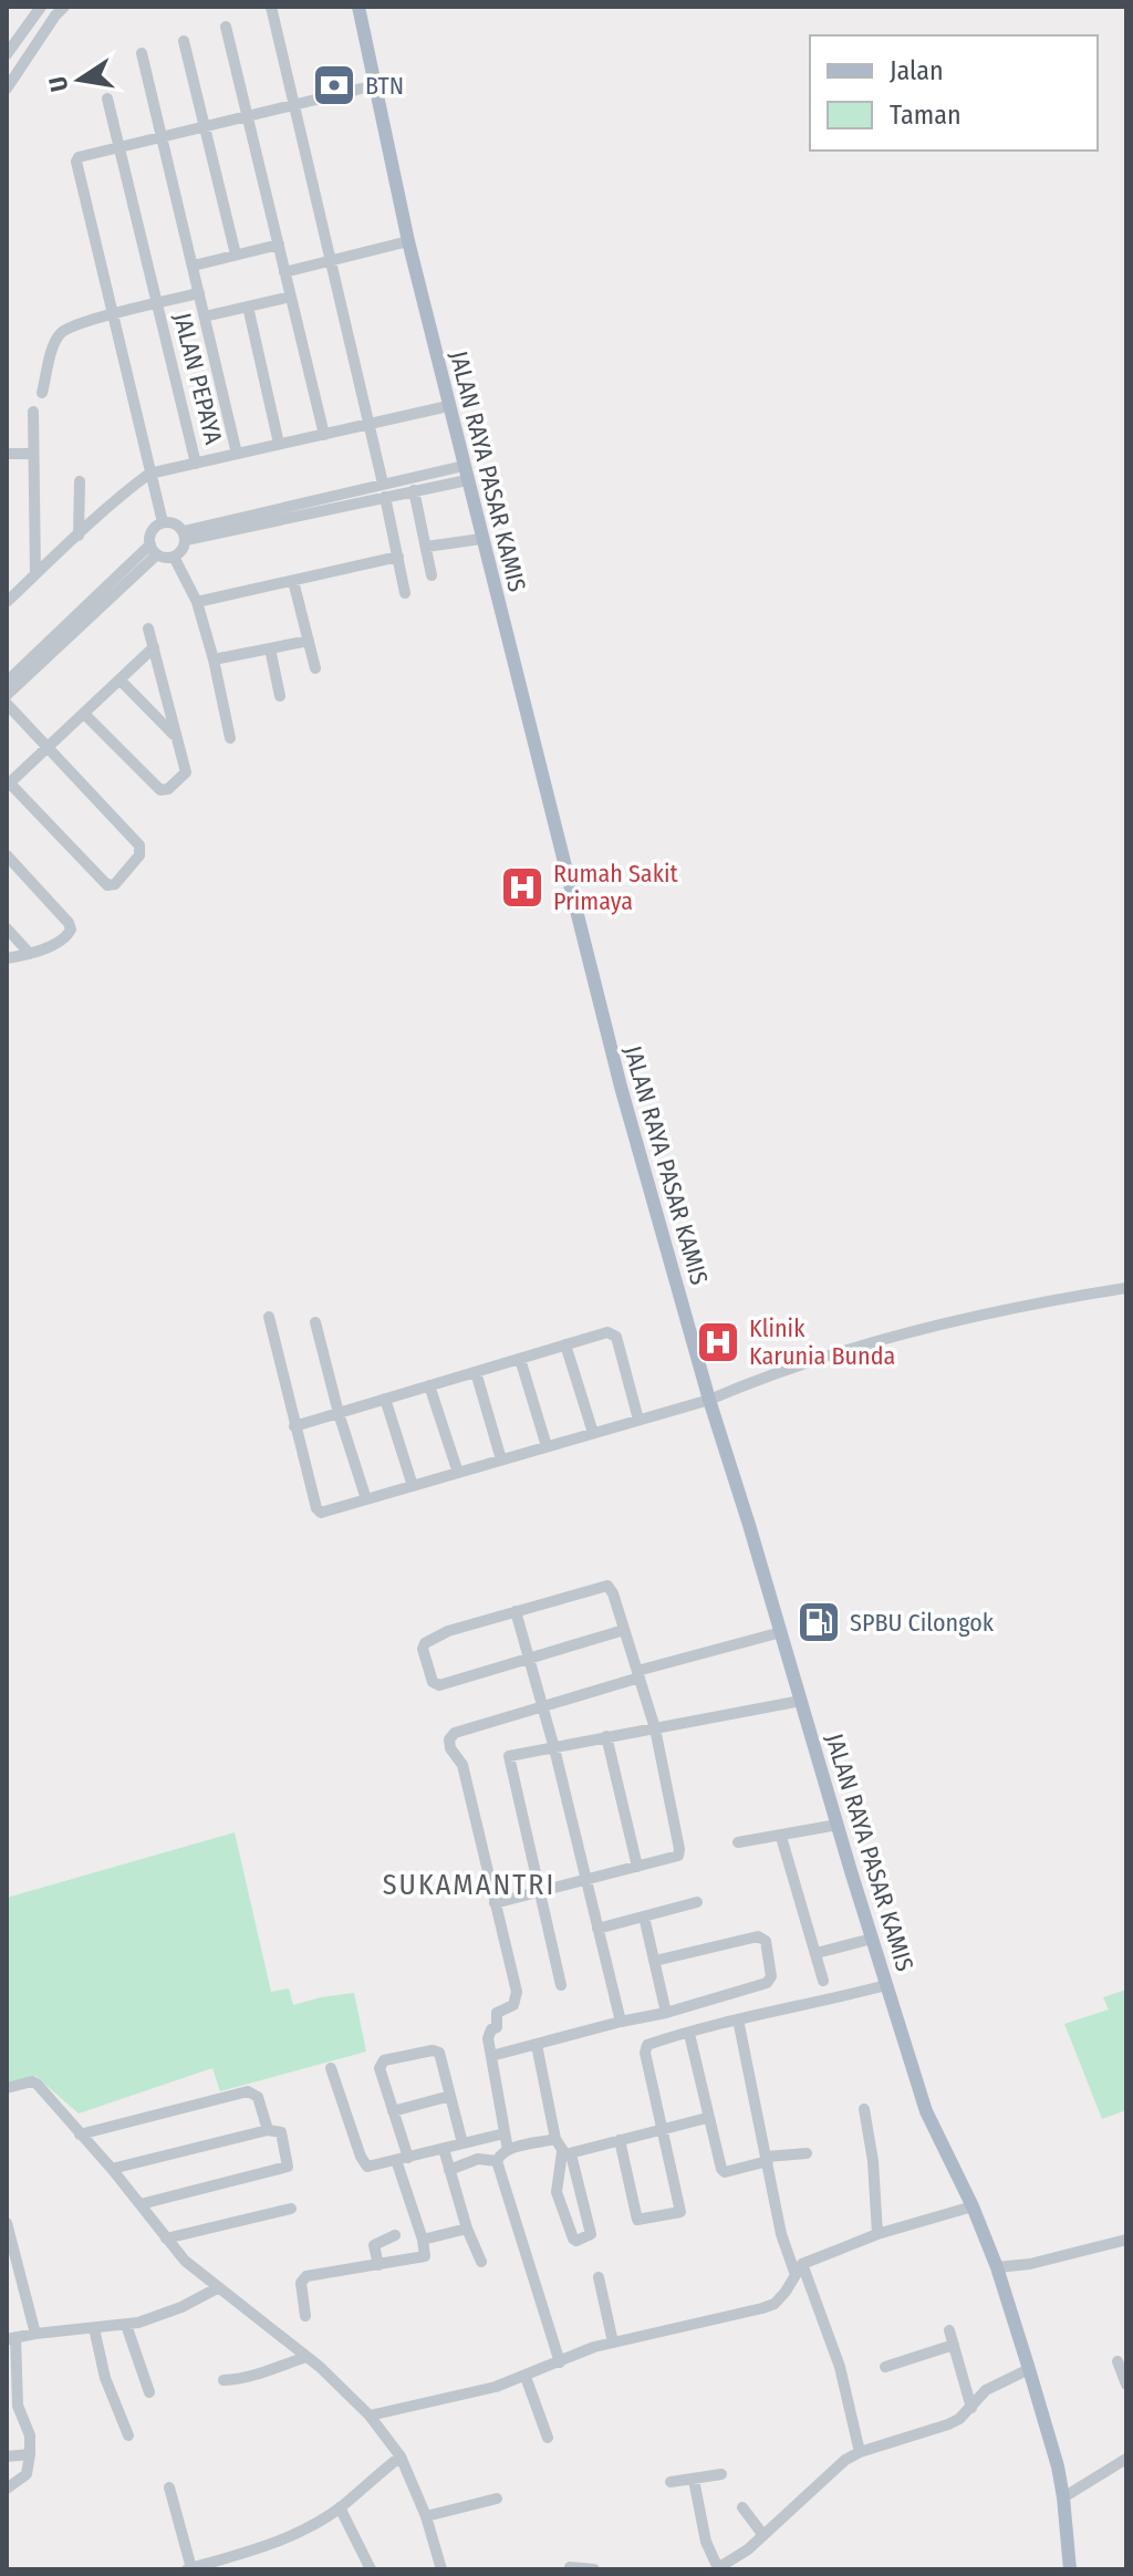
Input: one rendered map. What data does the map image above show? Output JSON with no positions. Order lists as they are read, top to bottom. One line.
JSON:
{"streets":{"main road":["JALAN RAYA PASAR KAMIS"],"street":["JALAN PEPAYA"]},"districts":["SUKAMANTRI"],"places":{"bank":["BTN"],"hospital":["Rumah Sakit Primaya","Klinik Karunia Bunda"],"fuel station":["SPBU Cilongok"]},"legend":["Jalan","Taman"],"north":"left"}
